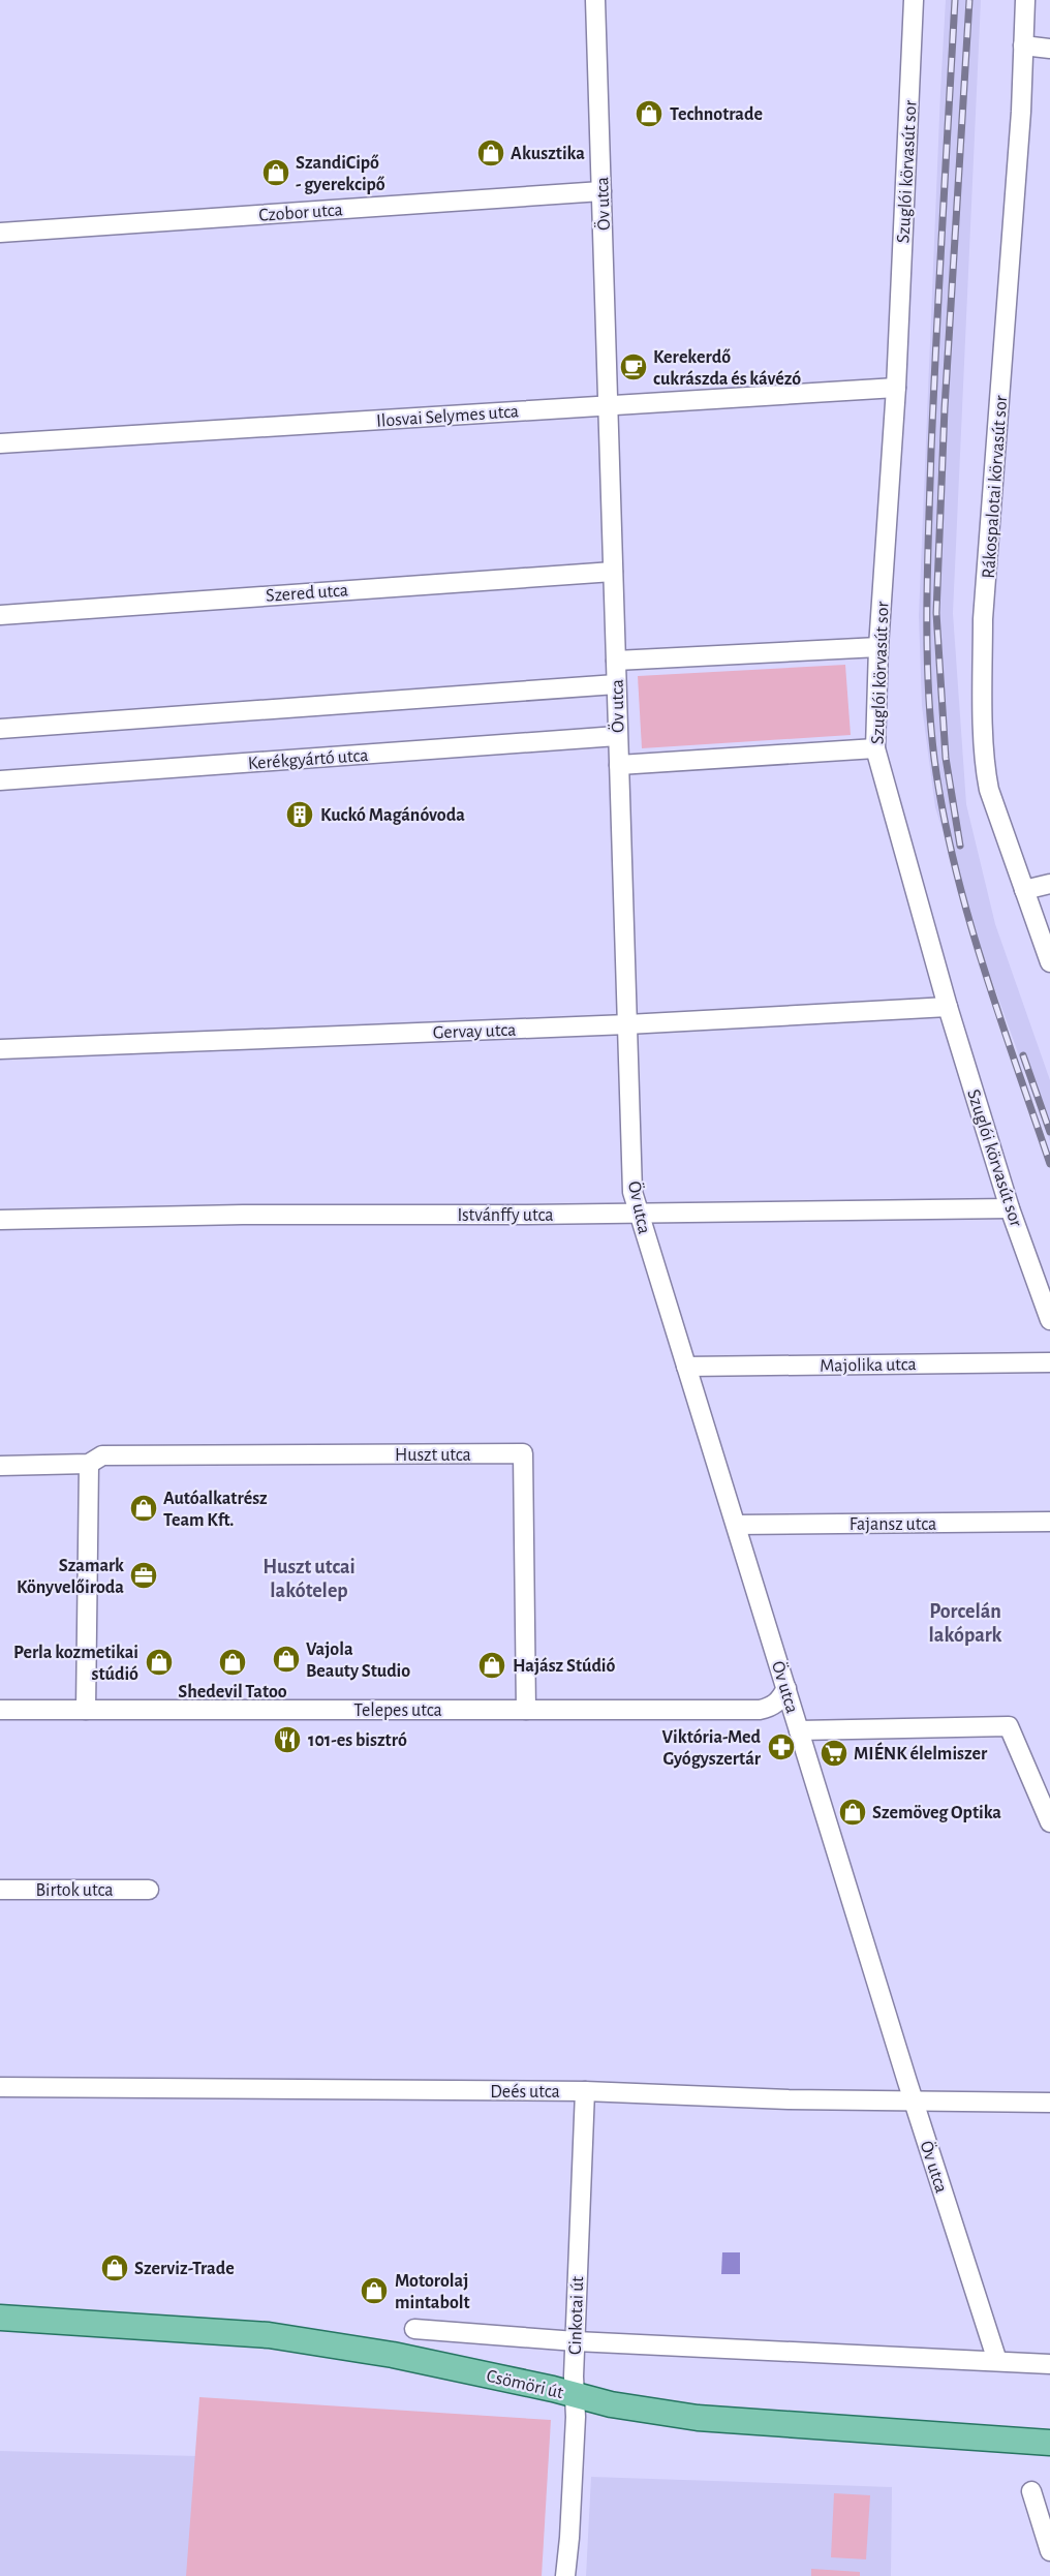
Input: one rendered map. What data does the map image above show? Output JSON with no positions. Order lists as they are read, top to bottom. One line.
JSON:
{"streets":{"main road":["Csömöri út"],"street":["Szuglói körvasút sor","Öv utca","Czobor utca","Ilosvai Selymes utca","Rákospalotai körvasút sor","Szered utca","Kerékgyártó utca","Gervay utca","Istvánffy utca","Majolika utca","Huszt utca","Fajansz utca","Telepes utca","Birtok utca","Deés utca","Cinkotai út"]},"crossings":[["Szuglói körvasút sor","Ilosvai Selymes utca"],["Szuglói körvasút sor","Gervay utca"],["Szuglói körvasút sor","Istvánffy utca"],["Öv utca","Czobor utca"],["Öv utca","Ilosvai Selymes utca"],["Öv utca","Szered utca"],["Öv utca","Kerékgyártó utca"],["Öv utca","Gervay utca"],["Öv utca","Istvánffy utca"],["Öv utca","Majolika utca"],["Öv utca","Fajansz utca"],["Öv utca","Telepes utca"],["Öv utca","Deés utca"],["Huszt utca","Telepes utca"],["Deés utca","Cinkotai út"],["Cinkotai út","Csömöri út"]],"districts":["Huszt utcai lakótelep","Porcelán lakópark"],"places":{"shop":["Technotrade","Akusztika","SzandiCipő - gyerekcipő","Autóalkatrész Team Kft.","Vajola Beauty Studio","Perla kozmetikai stúdió","Shedevil Tatoo","Hajász Stúdió","Szemöveg Optika","Szerviz-Trade","Motorolaj mintabolt"],"cafe":["Kerekerdő cukrászda és kávézó"],"building":["Kuckó Magánóvoda"],"office":["Szamark Könyvelőiroda"],"restaurant":["101-es bisztró"],"pharmacy":["Viktória-Med Gyógyszertár"],"supermarket":["MIÉNK élelmiszer"]}}
